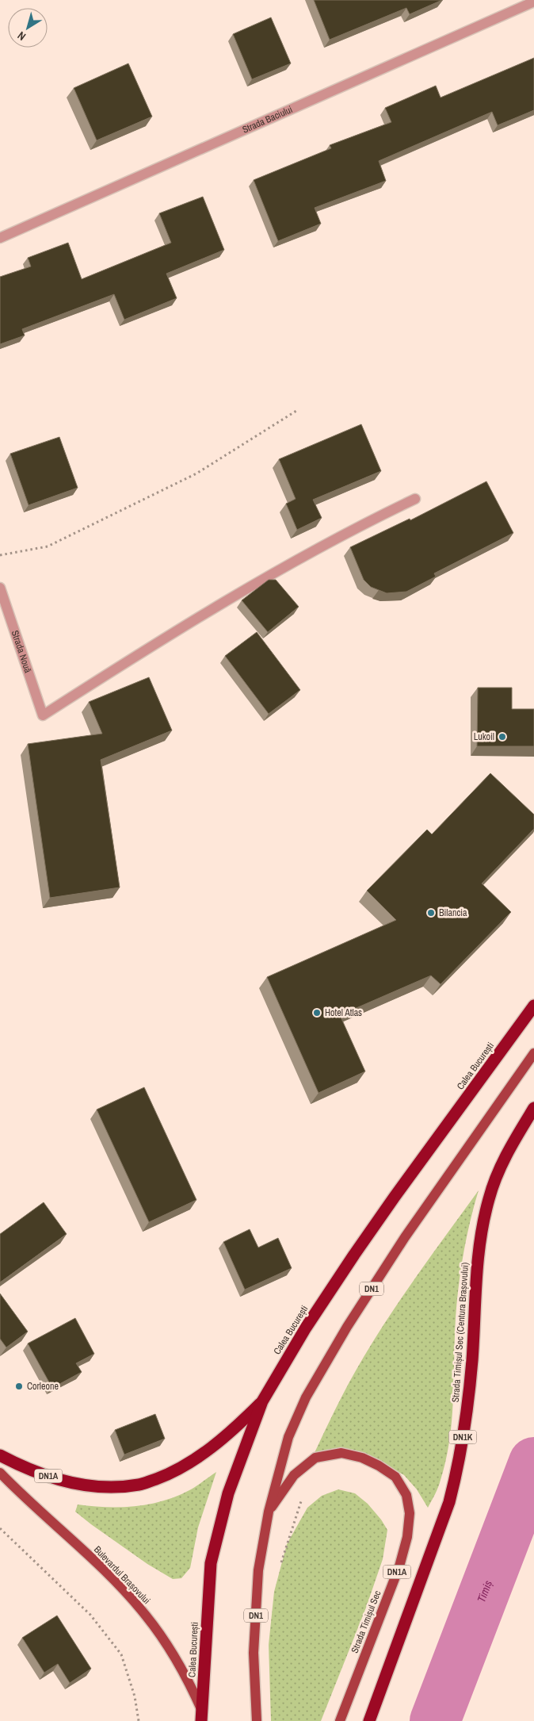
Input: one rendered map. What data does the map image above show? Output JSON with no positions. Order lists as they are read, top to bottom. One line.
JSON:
{"streets":{"highway":["Calea București","Strada Timișul Sec (Centura Brașovului)","DN1K","DN1A"],"main road":["DN1","Bulevardul Brașovului","Strada Timișul Sec"],"street":["Strada Baciului","Strada Nouă"]},"crossings":[["Calea București","DN1A"],["Calea București","Bulevardul Brașovului"],["DN1","Strada Timișul Sec"]],"water":["Timiș"],"places":["Lukoil","Bilancia","Hotel Atlas","Corleone"],"north":"bottom left"}
